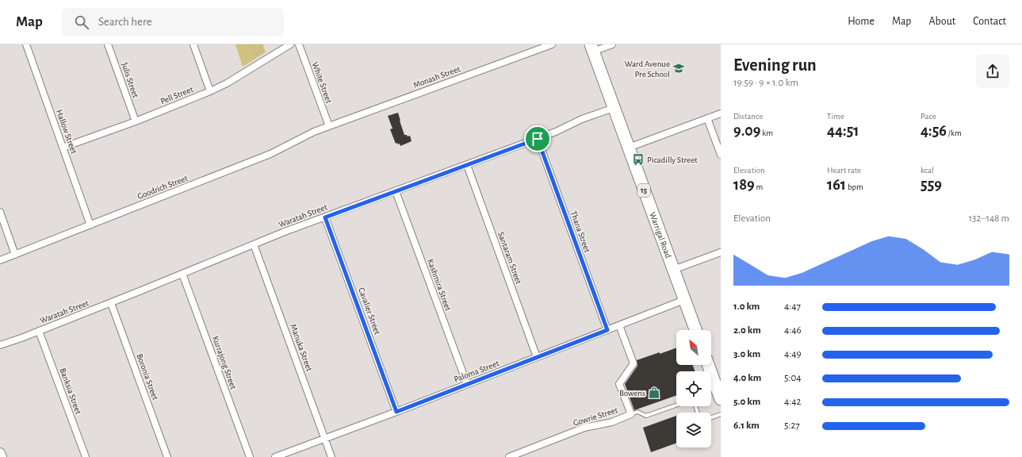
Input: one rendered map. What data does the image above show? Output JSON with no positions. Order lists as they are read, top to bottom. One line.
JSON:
{"streets":{"highway":["15","Warrigal Road"],"street":["Monash Street","Julis Street","White Street","Pell Street","Hallow Street","Goodrich Street","Waratah Street","Thana Street","Santaram Street","Kashmira Street","Cavalier Street","Manuka Street","Kurrajong Street","Paloma Street","Boronia Street","Banksia Street","Gowrie Street"]},"crossings":[["Monash Street","White Street"],["Monash Street","Goodrich Street"],["Julis Street","Pell Street"],["White Street","Goodrich Street"],["Pell Street","Hallow Street"],["Hallow Street","Goodrich Street"],["Waratah Street","Thana Street"],["Waratah Street","Warrigal Road"],["Waratah Street","Santaram Street"],["Waratah Street","Kashmira Street"],["Waratah Street","Cavalier Street"],["Waratah Street","Manuka Street"],["Waratah Street","Kurrajong Street"],["Waratah Street","Boronia Street"],["Waratah Street","Banksia Street"],["Thana Street","Paloma Street"],["Warrigal Road","Paloma Street"],["Santaram Street","Paloma Street"],["Kashmira Street","Paloma Street"],["Cavalier Street","Paloma Street"],["Manuka Street","Paloma Street"],["Paloma Street","Gowrie Street"]],"places":{"school or university":["Ward Avenue Pre School"],"bus stop":["Picadilly Street"],"shop":["Bowens"]},"north":"top left","page":{"header":"Map","search":"Search here","nav":["Home","Map","About","Contact"],"heading":["Evening run","19:59 · 9 × 1.0 km"],"stats":[["Distance","9.09 km"],["Time","44:51"],["Pace","4:56 /km"],["Elevation","189 m"],["Heart rate","161 bpm"],["kcal","559"]],"chart":["Elevation","132–148 m"],"list":[{"name":"1.0 km","note":"4:47"},{"name":"2.0 km","note":"4:46"},{"name":"3.0 km","note":"4:49"},{"name":"4.0 km","note":"5:04"},{"name":"5.0 km","note":"4:42"},{"name":"6.1 km","note":"5:27"}]}}
